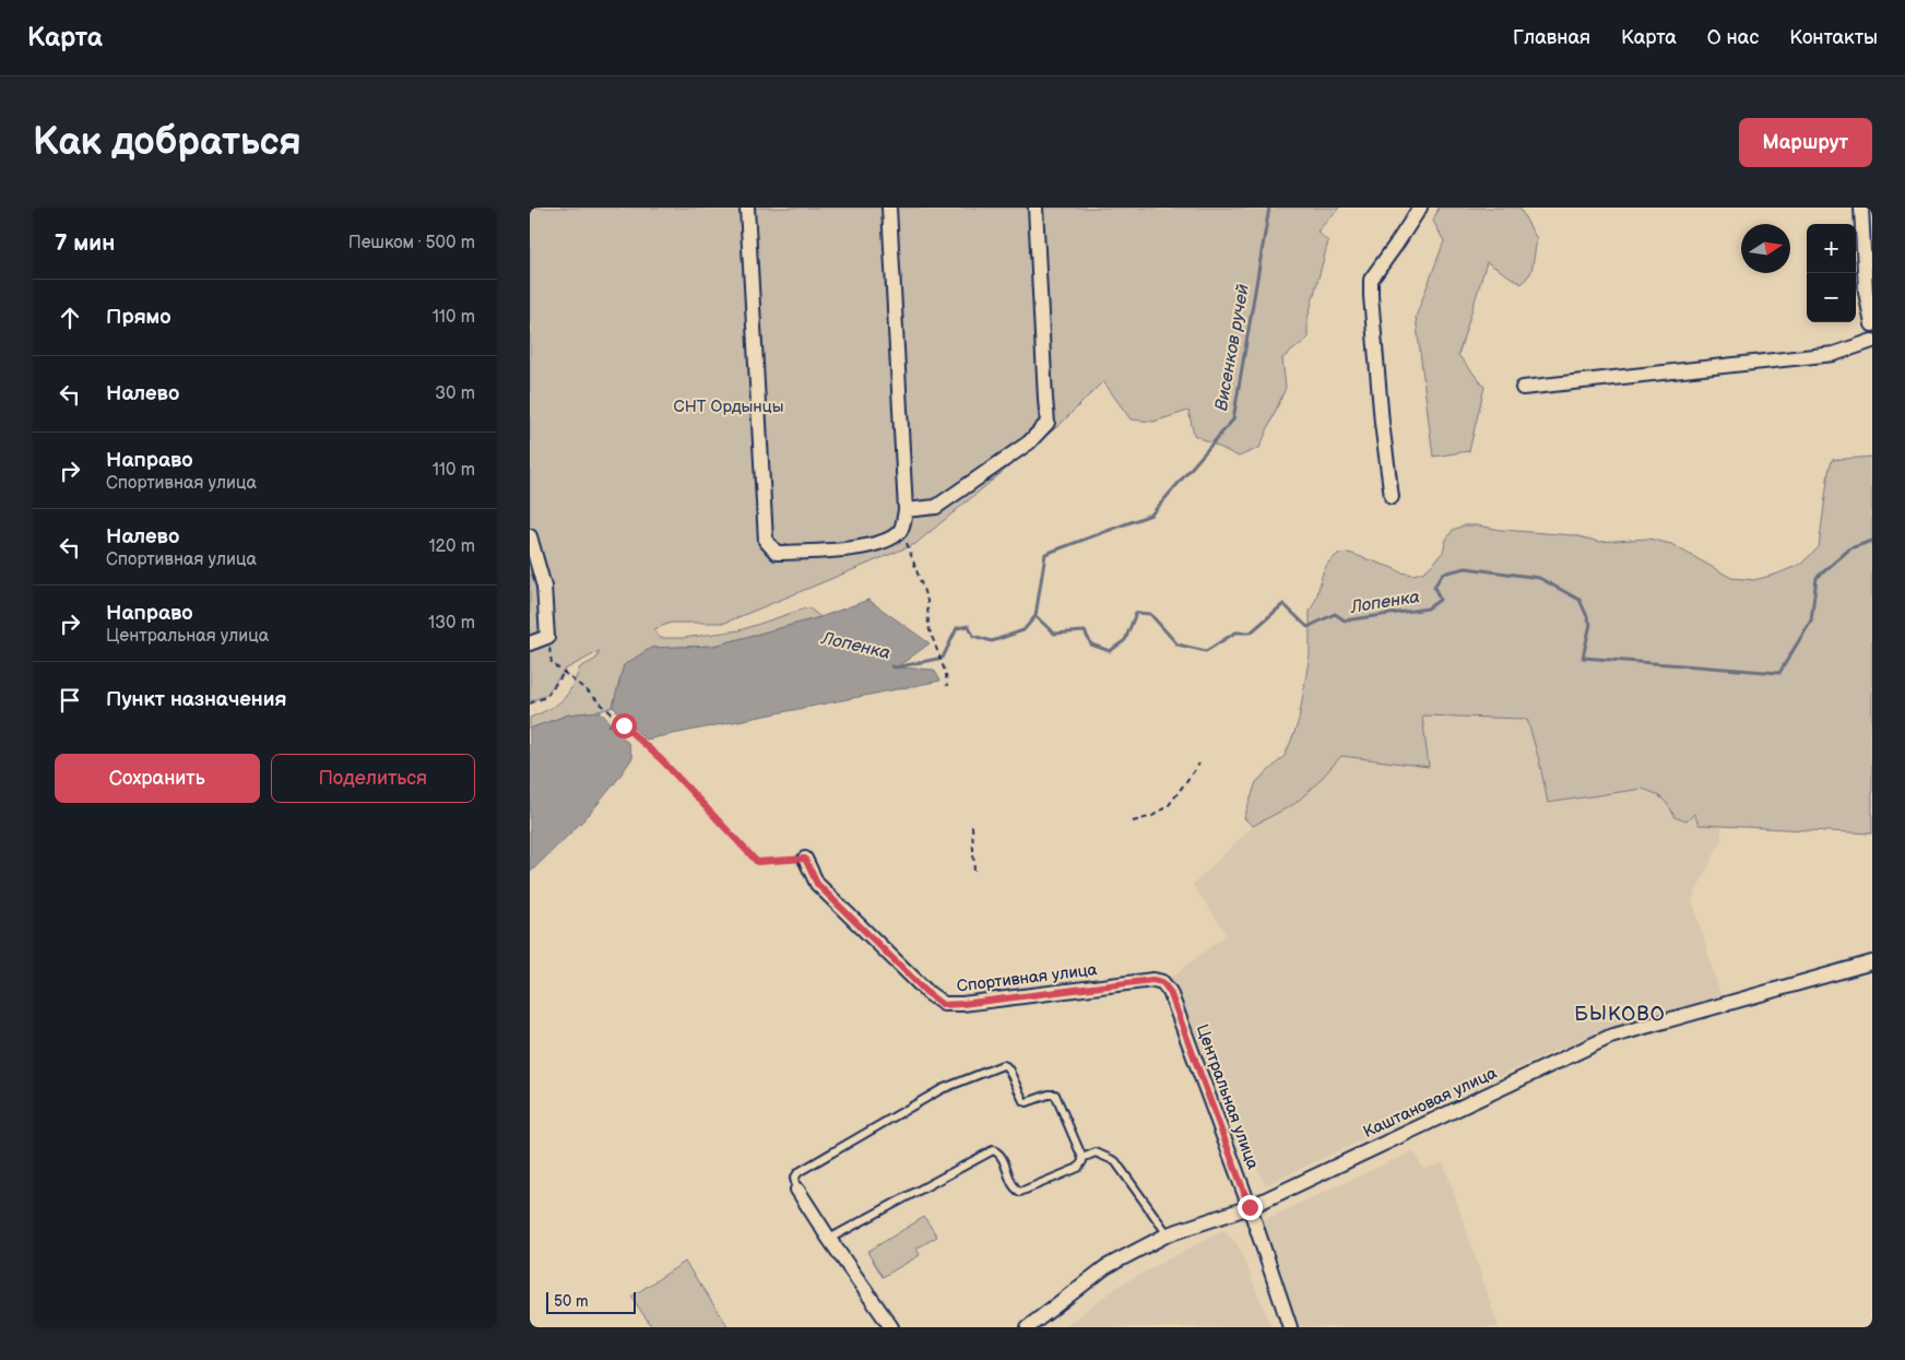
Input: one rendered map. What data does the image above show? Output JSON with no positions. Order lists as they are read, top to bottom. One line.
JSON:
{"streets":{"street":["Спортивная улица","Центральная улица","Каштановая улица"]},"crossings":[["Спортивная улица","Центральная улица"],["Центральная улица","Каштановая улица"]],"districts":["БЫКОВО"],"water":["Висенков ручей","Лопенка"],"parks":["СНТ Ордынцы"],"scale_bar":"50 m","north":"right","page":{"header":"Карта","nav":["Главная","Карта","О нас","Контакты"],"buttons":["Маршрут",["Сохранить","Поделиться"]],"title":"Как добраться","heading":["7 мин","Пешком · 500 m"],"map_buttons":["+","−"],"list":[["Прямо","110 m"],["Налево","30 m"],["Направо","Спортивная улица","110 m"],["Налево","Спортивная улица","120 m"],["Направо","Центральная улица","130 m"],"Пункт назначения"],"scale":"50 m"}}
